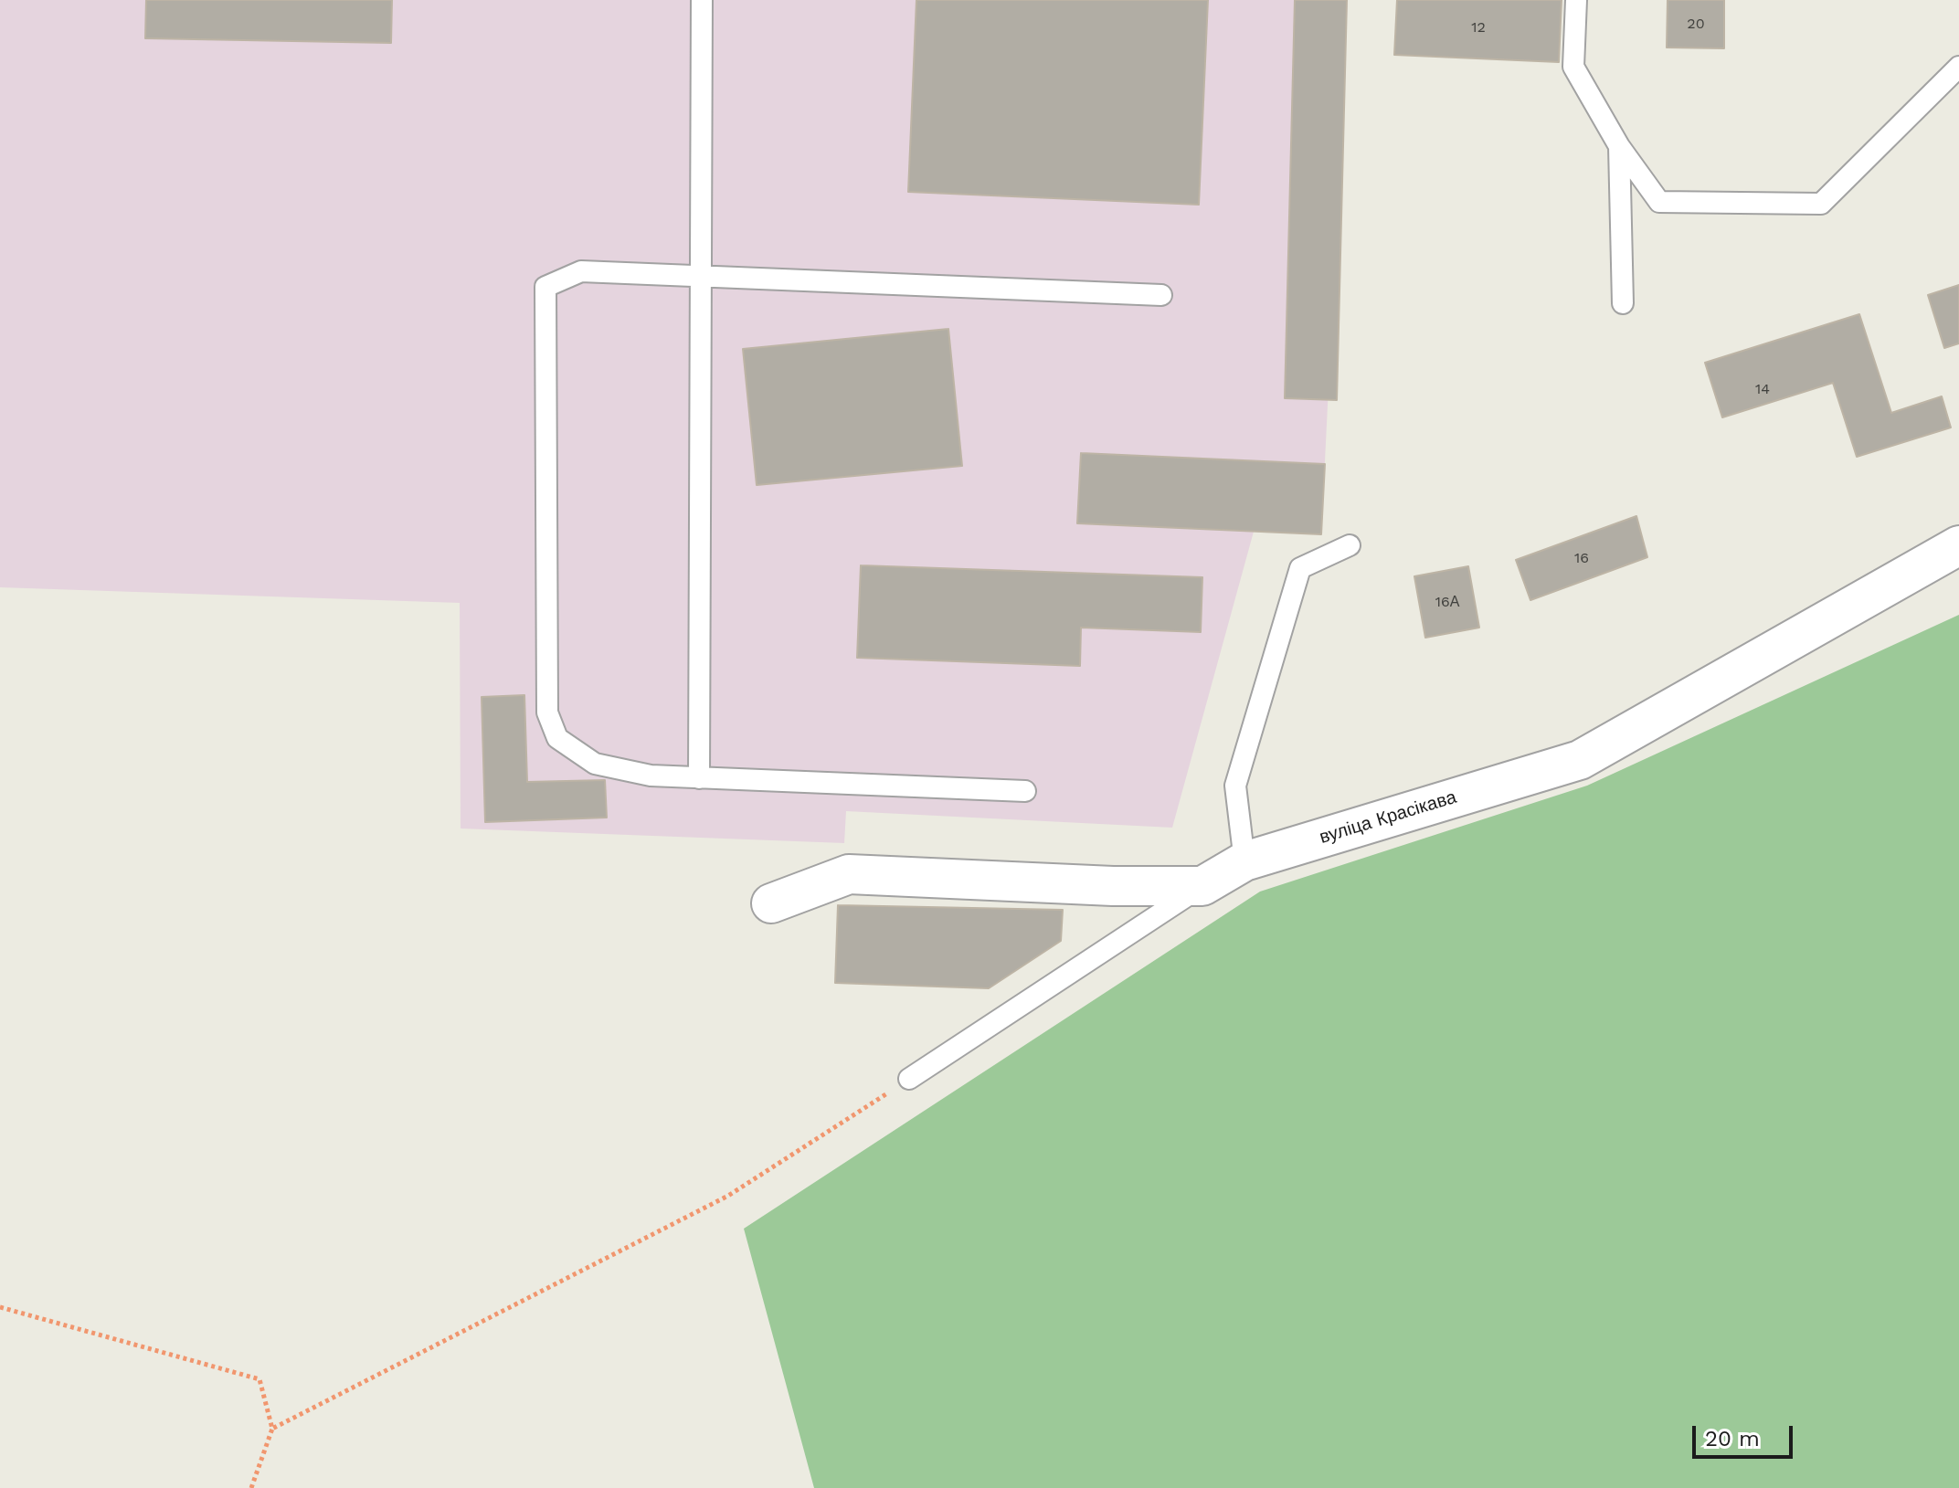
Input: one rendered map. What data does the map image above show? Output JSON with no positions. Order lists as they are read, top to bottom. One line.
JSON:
{"streets":{"street":["вуліца Красікава"]},"house_numbers":["20","12","14","16","16А"],"scale_bar":"20 m"}
